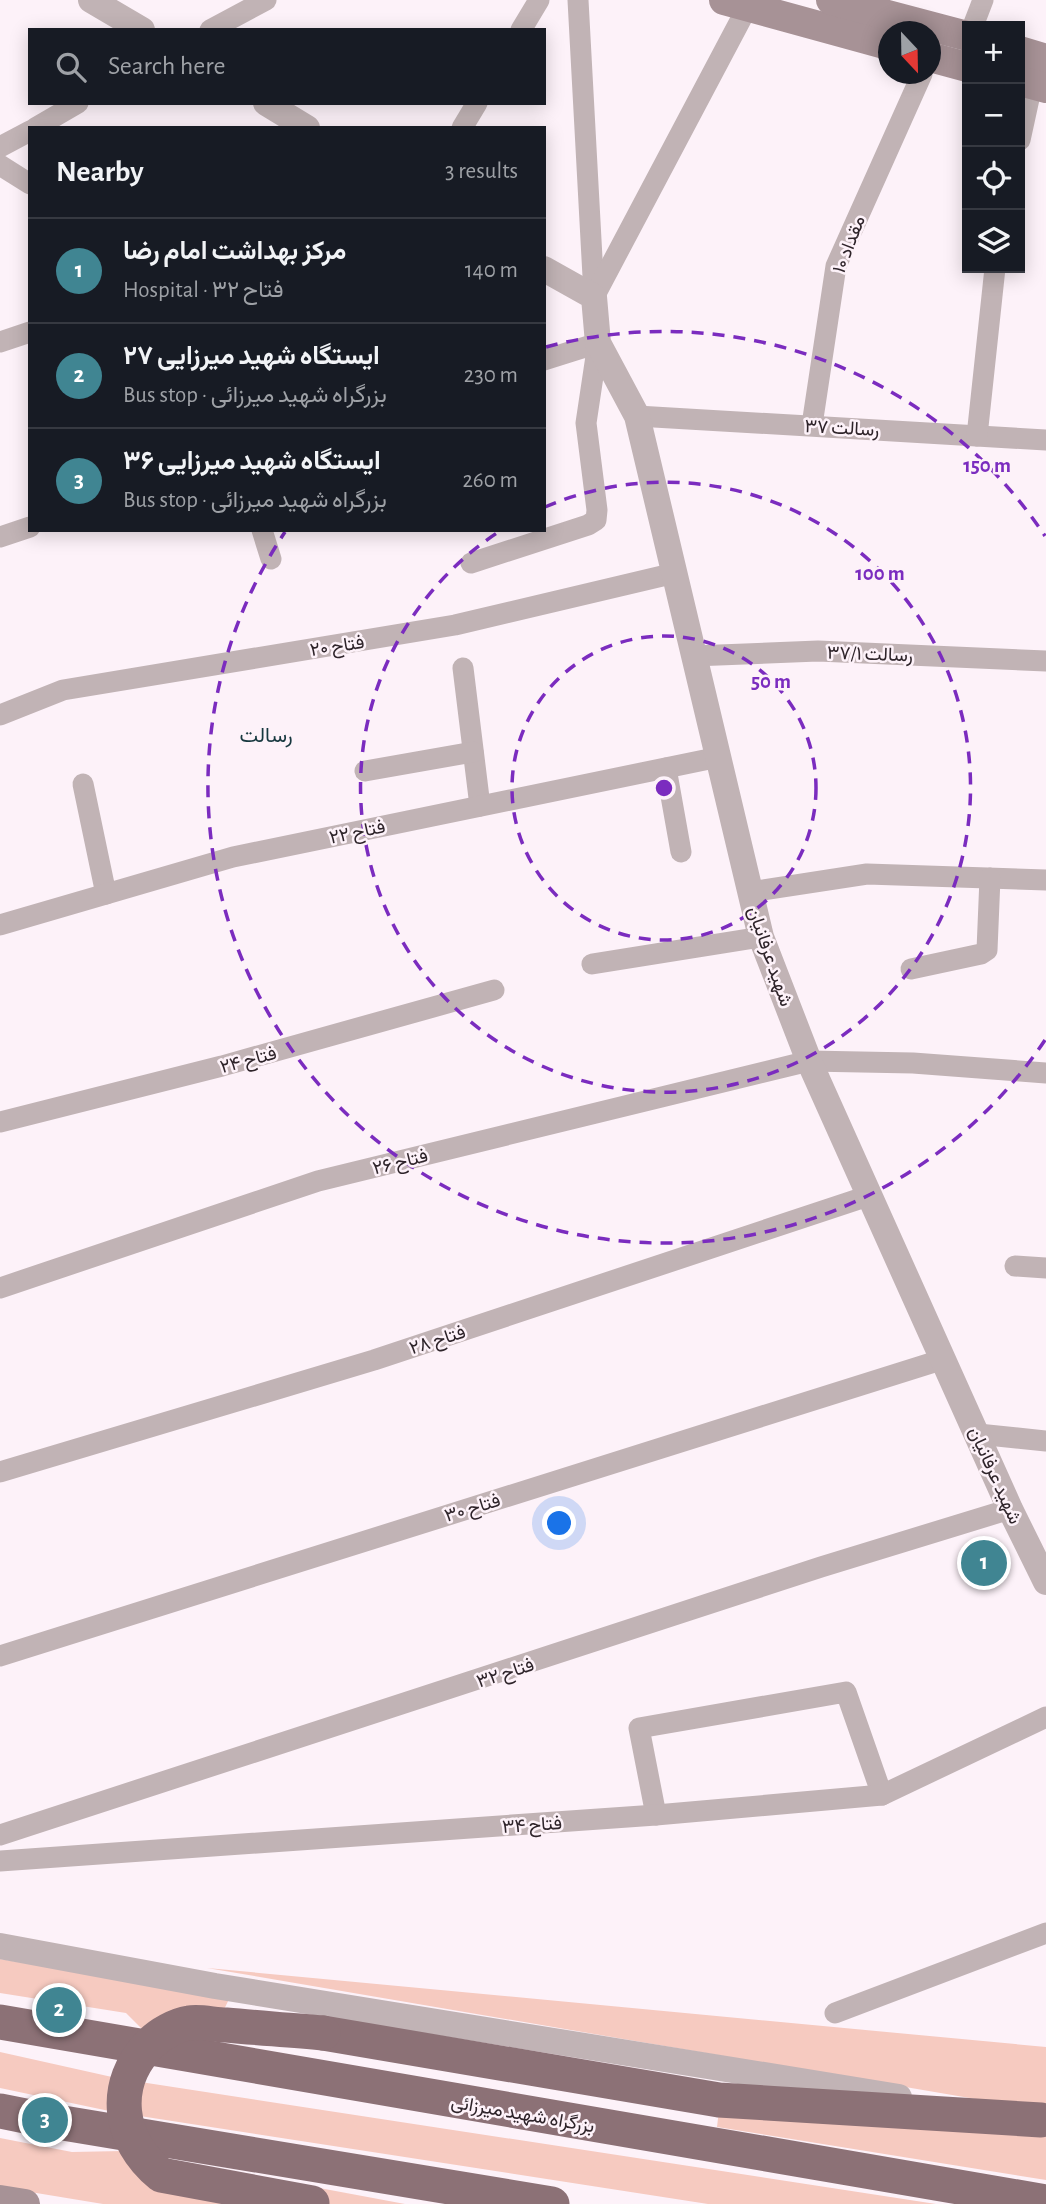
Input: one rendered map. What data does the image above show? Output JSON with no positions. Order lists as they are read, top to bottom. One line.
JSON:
{"streets":{"highway":["بزرگراه شهید میرزائی"],"street":["مقداد ۱۰","رسالت ۳۷","فتاح ۲۰","رسالت ۳۷/۱","فتاح ۲۲","شهید عرفانیان","فتاح ۲۴","فتاح ۲۶","فتاح ۲۸","فتاح ۳۰","فتاح ۳۲","فتاح ۳۴"]},"crossings":[["مقداد ۱۰","رسالت ۳۷"],["رسالت ۳۷","شهید عرفانیان"],["فتاح ۲۰","شهید عرفانیان"],["رسالت ۳۷/۱","شهید عرفانیان"],["فتاح ۲۲","شهید عرفانیان"],["شهید عرفانیان","فتاح ۲۶"],["شهید عرفانیان","فتاح ۲۸"],["شهید عرفانیان","فتاح ۳۰"],["شهید عرفانیان","فتاح ۳۲"]],"districts":["رسالت"],"north":"bottom","page":{"map_buttons":["+","−"],"search":"Search here","heading":["Nearby","3 results"],"list":[{"mark":"1","name":"مرکز بهداشت امام رضا","note":"Hospital · فتاح ۳۲","value":"140 m"},{"mark":"2","name":"ایستگاه شهید میرزایی ۲۷","note":"Bus stop · بزرگراه شهید میرزائی","value":"230 m"},{"mark":"3","name":"ایستگاه شهید میرزایی ۳۶","note":"Bus stop · بزرگراه شهید میرزائی","value":"260 m"}],"pins":["1","2","3"]},"rings":["150 m","100 m","50 m"]}
